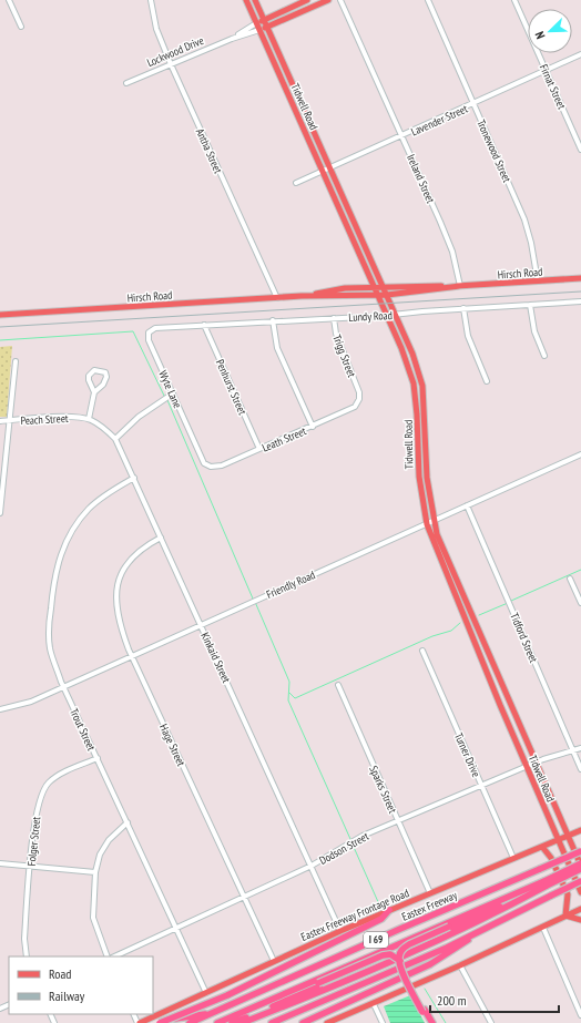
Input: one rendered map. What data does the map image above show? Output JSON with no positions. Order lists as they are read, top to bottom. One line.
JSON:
{"streets":{"highway":["Eastex Freeway","I 69"],"main road":["Lockwood Drive","Tidwell Road","Hirsch Road","Eastex Freeway Frontage Road"],"street":["Firnat Street","Lavender Street","Antha Street","Tronewood Street","Ireland Street","Lundy Road","Trigg Street","Penhurst Street","Wyte Lane","Peach Street","Leath Street","Friendly Road","Tidford Street","Kinkaid Street","Trout Street","Hage Street","Turner Drive","Sparks Street","Folger Street","Dodson Street"]},"crossings":[["Lockwood Drive","Tidwell Road"],["Lockwood Drive","Antha Street"],["Firnat Street","Lavender Street"],["Tidwell Road","Lavender Street"],["Tidwell Road","Hirsch Road"],["Tidwell Road","Lundy Road"],["Tidwell Road","Friendly Road"],["Tidwell Road","Dodson Street"],["Tidwell Road","Eastex Freeway Frontage Road"],["Tidwell Road","I 69"],["Lavender Street","Tronewood Street"],["Lavender Street","Ireland Street"],["Antha Street","Hirsch Road"],["Tronewood Street","Hirsch Road"],["Ireland Street","Hirsch Road"],["Lundy Road","Trigg Street"],["Lundy Road","Penhurst Street"],["Lundy Road","Wyte Lane"],["Trigg Street","Leath Street"],["Penhurst Street","Leath Street"],["Wyte Lane","Leath Street"],["Peach Street","Kinkaid Street"],["Friendly Road","Tidford Street"],["Friendly Road","Kinkaid Street"],["Friendly Road","Trout Street"],["Friendly Road","Hage Street"],["Tidford Street","Dodson Street"],["Kinkaid Street","Trout Street"],["Kinkaid Street","Hage Street"],["Kinkaid Street","Dodson Street"],["Kinkaid Street","Eastex Freeway Frontage Road"],["Trout Street","Folger Street"],["Trout Street","Dodson Street"],["Trout Street","Eastex Freeway Frontage Road"],["Hage Street","Dodson Street"],["Hage Street","Eastex Freeway Frontage Road"],["Turner Drive","Dodson Street"],["Turner Drive","Eastex Freeway Frontage Road"],["Sparks Street","Dodson Street"],["Sparks Street","Eastex Freeway Frontage Road"]],"legend":["Road","Railway"],"scale_bar":"200 m","north":"bottom left"}
